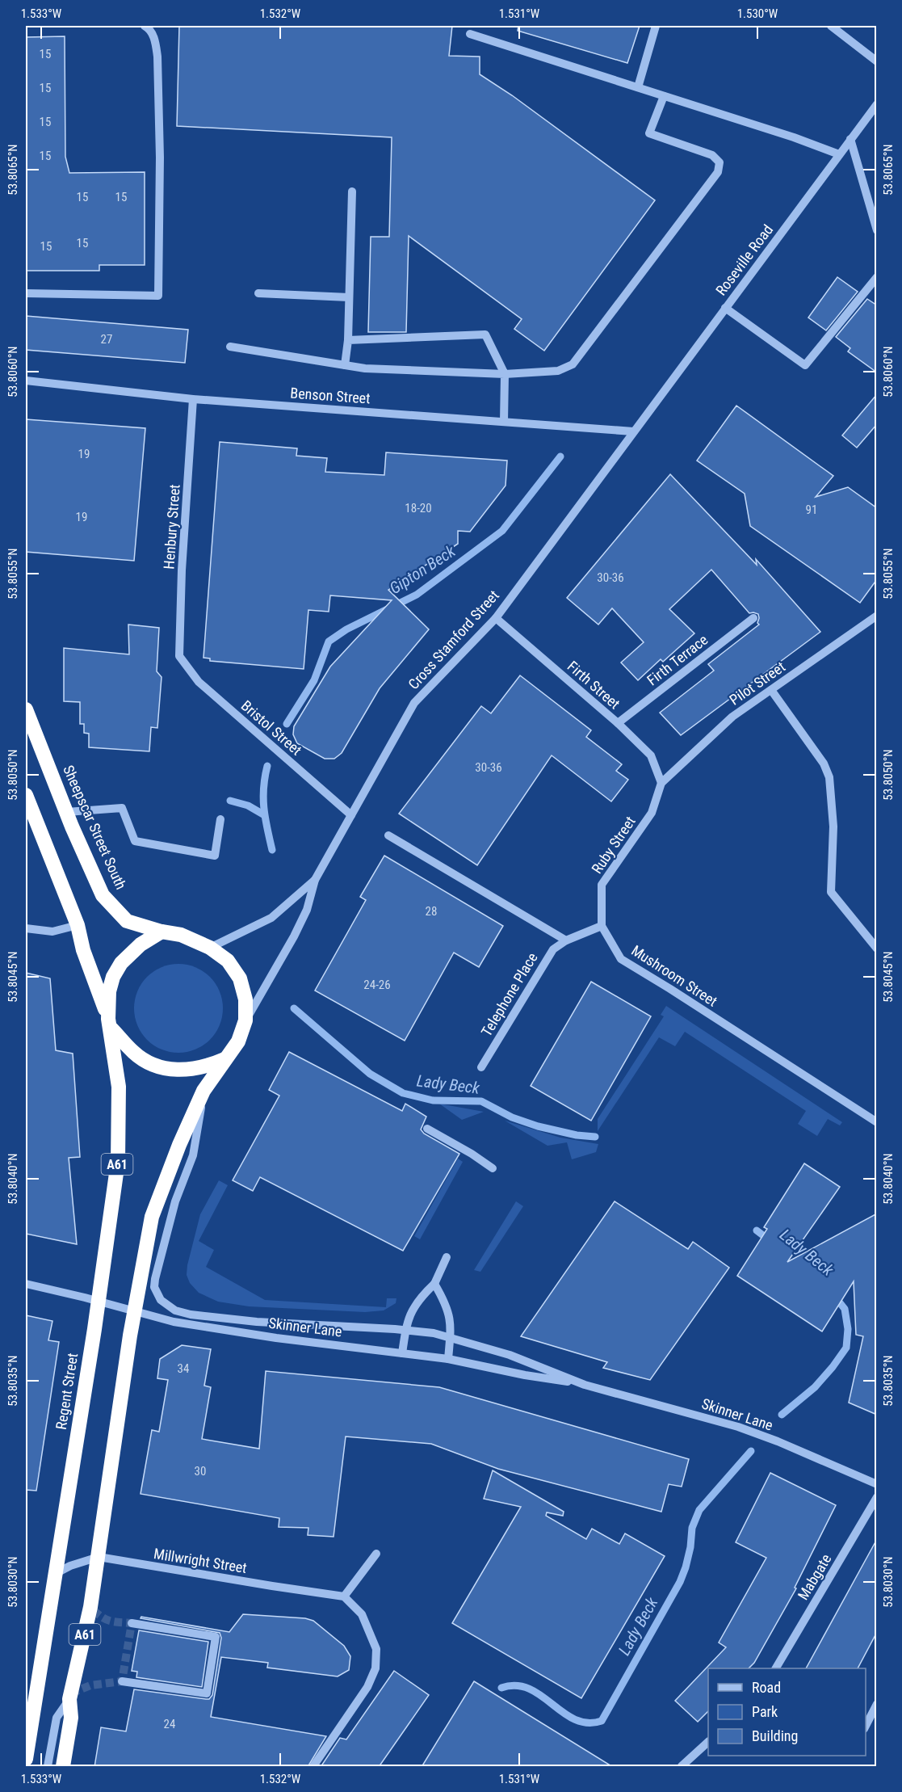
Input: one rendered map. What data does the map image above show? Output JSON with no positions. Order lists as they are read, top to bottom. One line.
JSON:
{"streets":{"highway":["Sheepscar Street South","A61","Regent Street"],"street":["Roseville Road","Benson Street","Henbury Street","Cross Stamford Street","Firth Terrace","Pilot Street","Firth Street","Bristol Street","Ruby Street","Mushroom Street","Telephone Place","Skinner Lane","Millwright Street","Mabgate"]},"crossings":[["Roseville Road","Benson Street"],["Roseville Road","Cross Stamford Street"],["Benson Street","Henbury Street"],["Benson Street","Cross Stamford Street"],["Henbury Street","Bristol Street"],["Cross Stamford Street","Firth Street"],["Cross Stamford Street","Bristol Street"],["Cross Stamford Street","Sheepscar Street South"],["Cross Stamford Street","A61"],["Cross Stamford Street","Regent Street"],["Firth Terrace","Firth Street"],["Pilot Street","Firth Street"],["Pilot Street","Ruby Street"],["Firth Street","Ruby Street"],["Sheepscar Street South","A61"],["Sheepscar Street South","Regent Street"],["Ruby Street","Mushroom Street"],["A61","Skinner Lane"],["A61","Regent Street"],["A61","Millwright Street"],["Skinner Lane","Regent Street"],["Regent Street","Millwright Street"]],"water":["Gipton Beck","Lady Beck"],"house_numbers":["15","15","15","15","15","15","15","15","27","19","18-20","91","19","30-36","30-36","28","24-26","34","30","24"],"legend":["Road","Park","Building"],"coordinates":["1.533°W","1.532°W","1.531°W","1.530°W","53.8065°N","53.8060°N","53.8055°N","53.8050°N","53.8045°N","53.8040°N","53.8035°N","53.8030°N"]}
